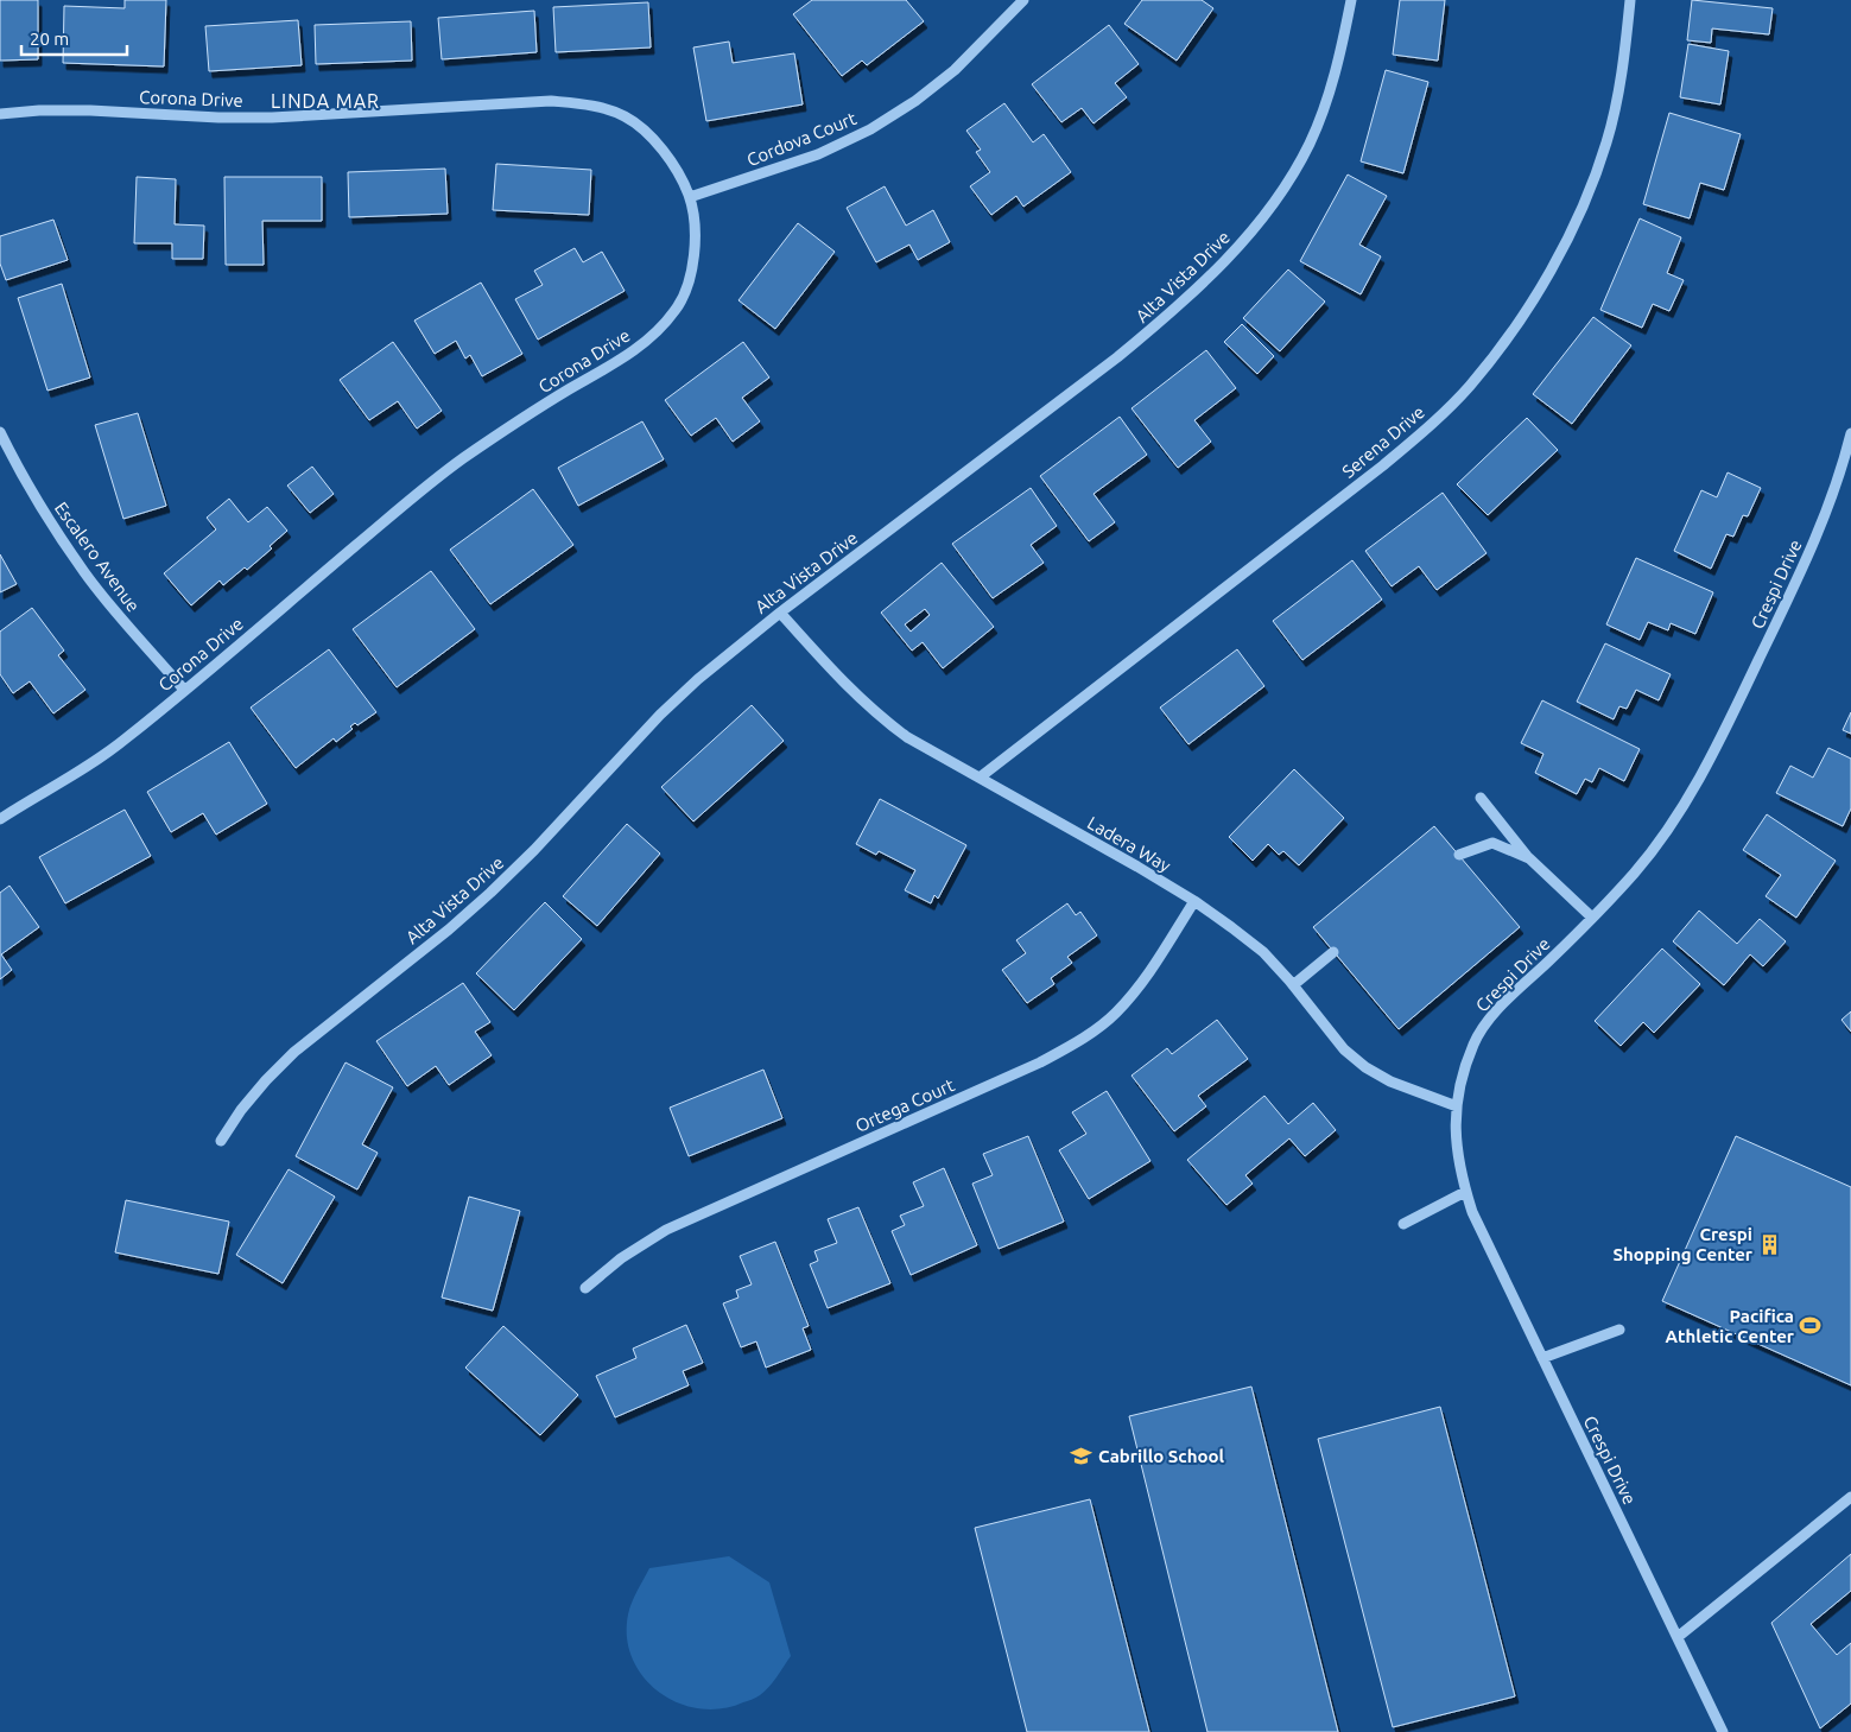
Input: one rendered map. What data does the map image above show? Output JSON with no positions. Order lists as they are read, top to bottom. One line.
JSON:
{"streets":{"street":["Corona Drive","Cordova Court","Alta Vista Drive","Serena Drive","Escalero Avenue","Crespi Drive","Ladera Way","Ortega Court"]},"crossings":[["Corona Drive","Cordova Court"],["Corona Drive","Escalero Avenue"],["Alta Vista Drive","Ladera Way"],["Serena Drive","Ladera Way"],["Crespi Drive","Ladera Way"],["Ladera Way","Ortega Court"]],"districts":["LINDA MAR"],"places":{"building":["Crespi Shopping Center"],"sports":["Pacifica Athletic Center"],"school or university":["Cabrillo School"]},"scale_bar":"20 m"}
